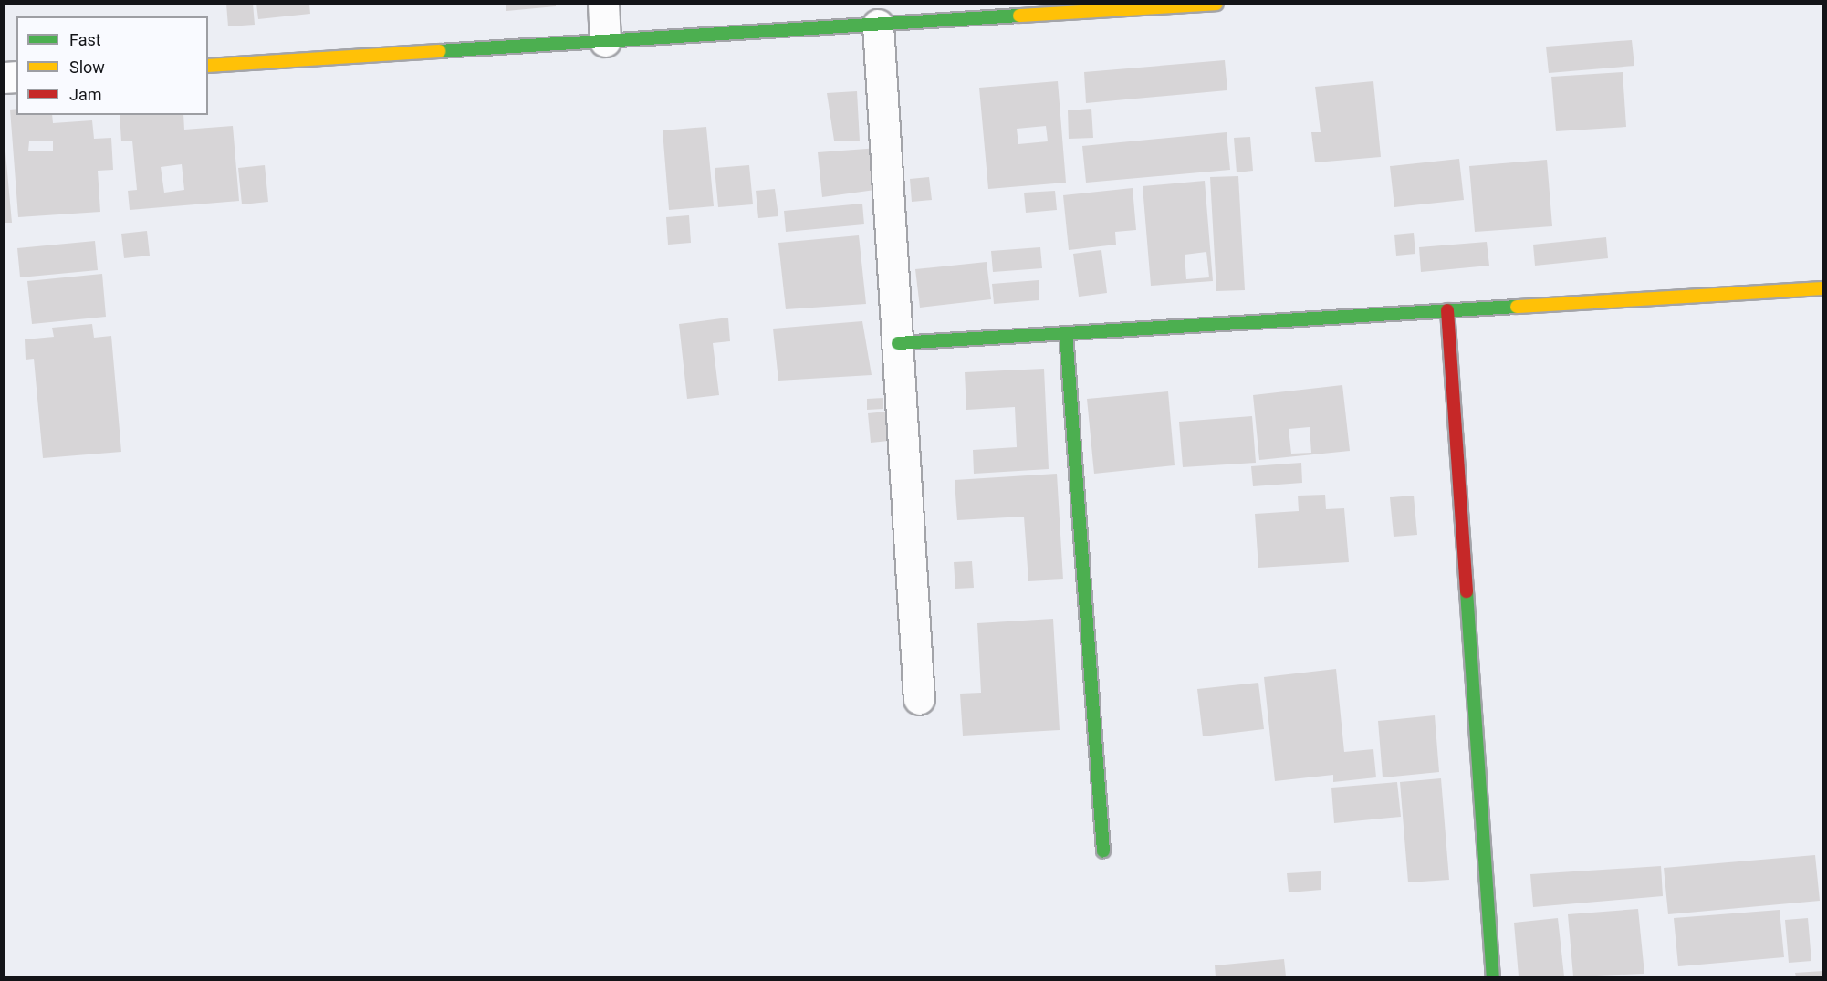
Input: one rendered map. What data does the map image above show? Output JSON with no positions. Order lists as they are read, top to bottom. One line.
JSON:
{"legend":["Fast","Slow","Jam"]}
